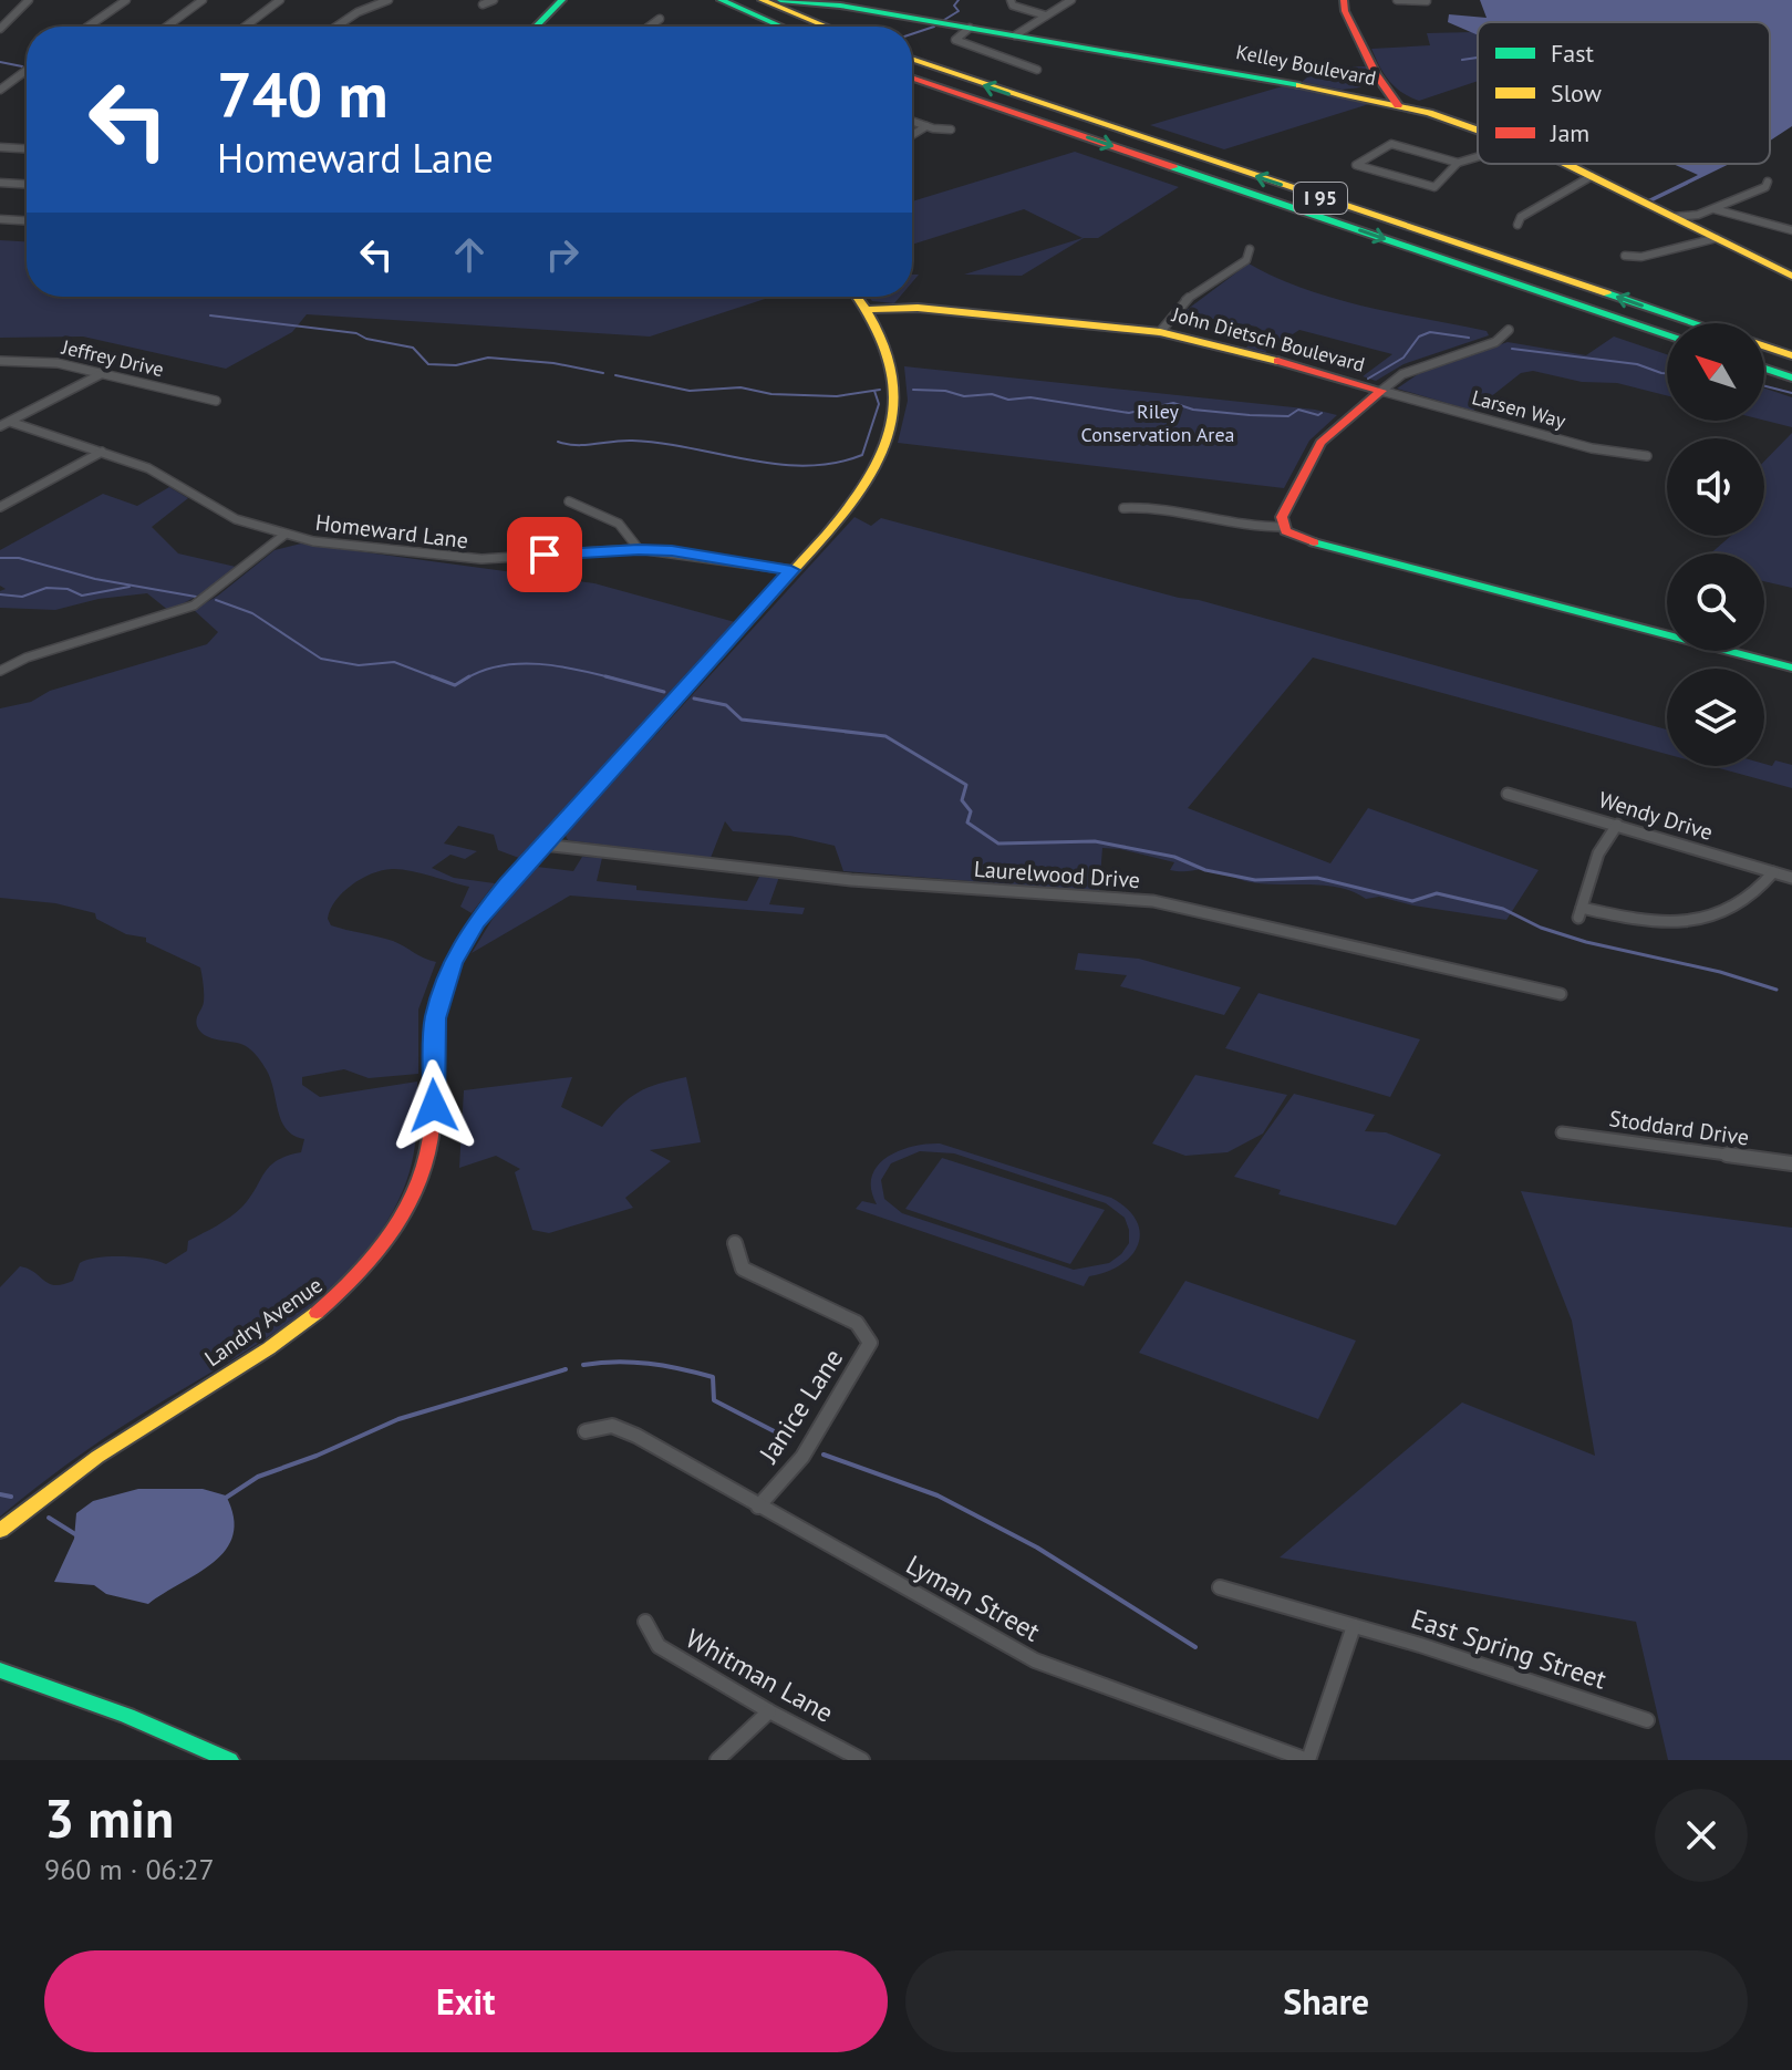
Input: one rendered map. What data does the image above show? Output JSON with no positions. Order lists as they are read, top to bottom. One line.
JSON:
{"streets":{"main road":["Kelley Boulevard","I 95","John Dietsch Boulevard","Landry Avenue"],"street":["Jeffrey Drive","Larsen Way","Homeward Lane","Wendy Drive","Laurelwood Drive","Stoddard Drive","Janice Lane","Lyman Street","East Spring Street","Whitman Lane"]},"crossings":[["John Dietsch Boulevard","Larsen Way"],["John Dietsch Boulevard","Landry Avenue"],["Homeward Lane","Landry Avenue"],["Laurelwood Drive","Landry Avenue"],["Janice Lane","Lyman Street"]],"parks":["Riley Conservation Area"],"legend":["Fast","Slow","Jam"],"north":"top left","page":{"turn":["740 m","Homeward Lane"],"heading":["3 min","960 m · 06:27"],"buttons":["Exit","Share"]}}
